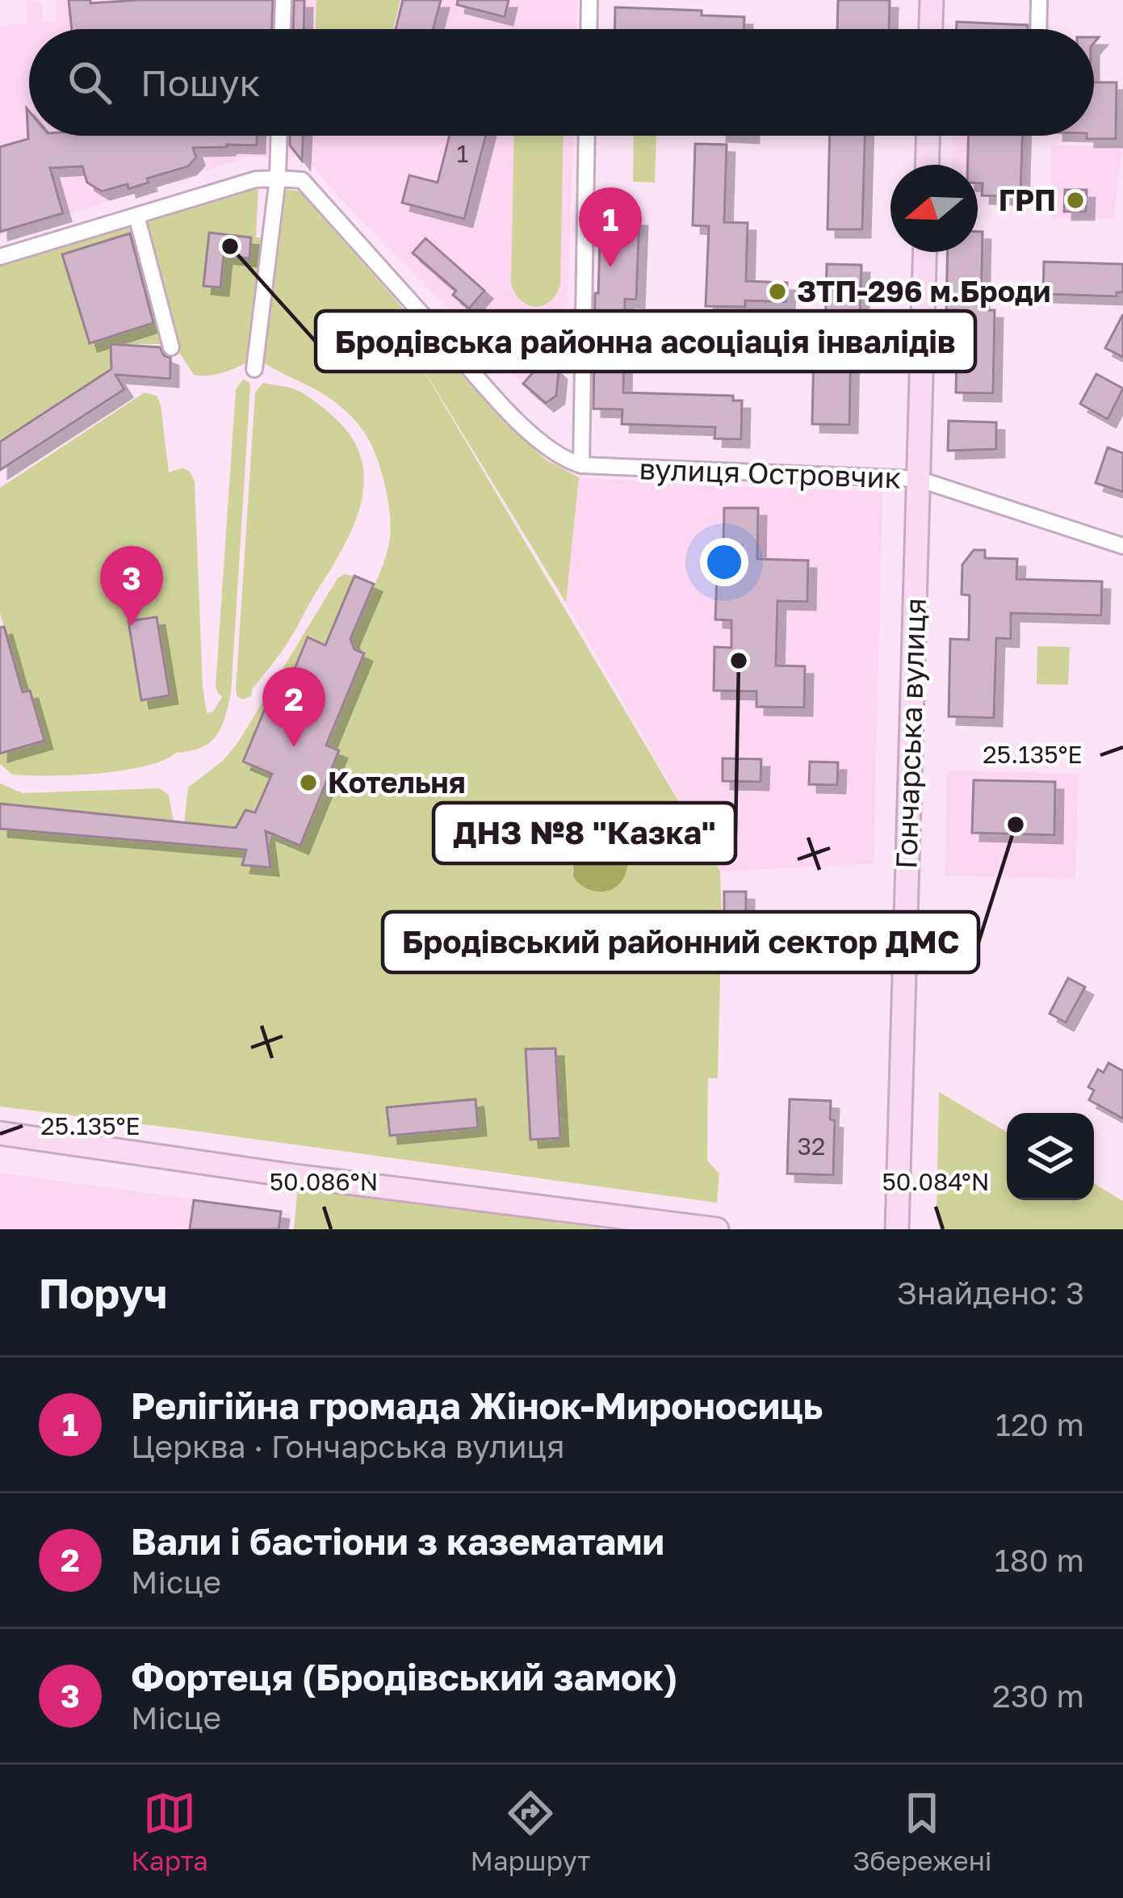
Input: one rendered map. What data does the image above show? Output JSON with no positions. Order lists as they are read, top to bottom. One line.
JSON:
{"streets":{"main road":["Гончарська вулиця"],"street":["вулиця Островчик"]},"crossings":[["вулиця Островчик","Гончарська вулиця"]],"places":["ГРП","Бродівська районна асоціація інвалідів","ЗТП-296 м.Броди","ДНЗ №8 \"Казка\"","Котельня","Бродівський районний сектор ДМС"],"house_numbers":["1","32"],"north":"left","page":{"search":"Пошук","pins":["1","3","2"],"heading":["Поруч","Знайдено: 3"],"list":[{"mark":"1","name":"Релігійна громада Жінок-Мироносиць","note":"Церква · Гончарська вулиця","value":"120 m"},{"mark":"2","name":"Вали і бастіони з казематами","note":"Місце","value":"180 m"},{"mark":"3","name":"Фортеця (Бродівський замок)","note":"Місце","value":"230 m"}],"nav":["Карта","Маршрут","Збережені"]},"coordinates":["25.135°E","50.086°N","50.084°N"]}
